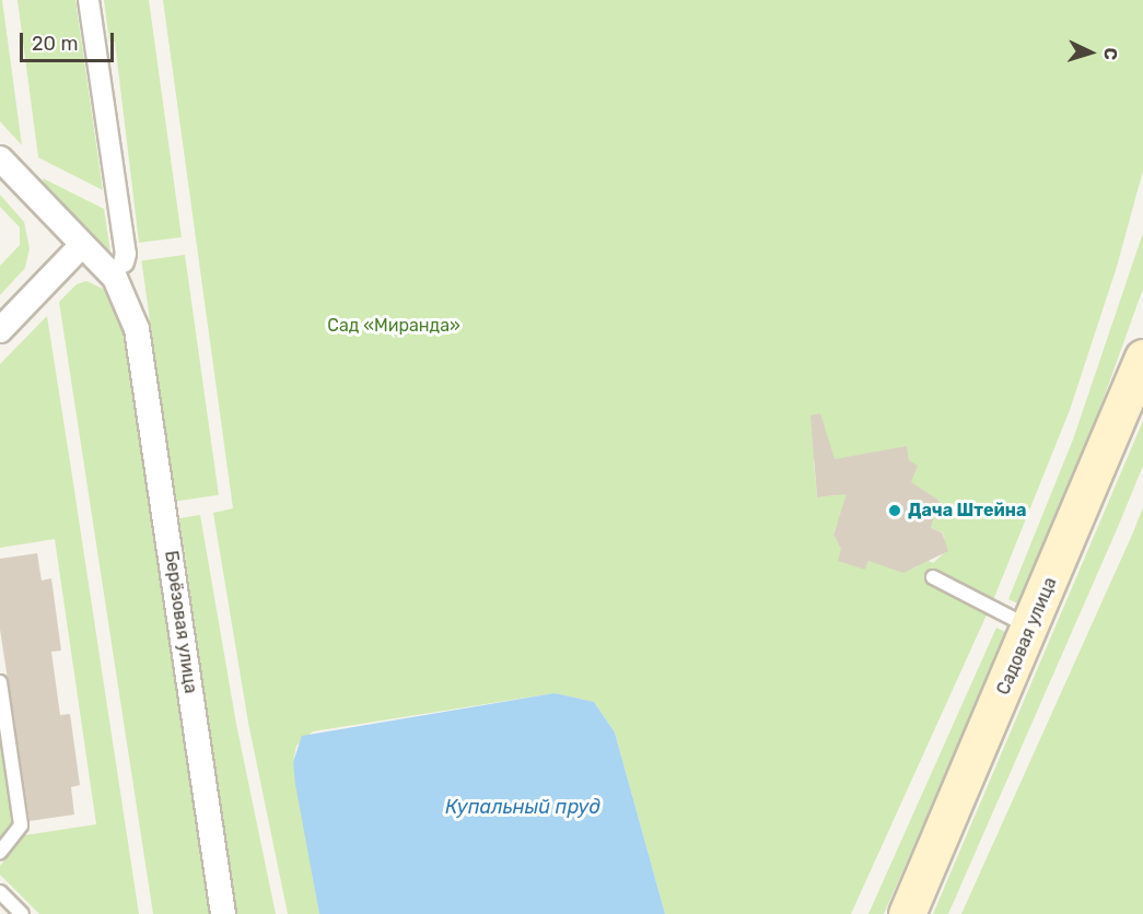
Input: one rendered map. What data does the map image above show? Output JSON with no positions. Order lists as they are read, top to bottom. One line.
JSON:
{"streets":{"main road":["Садовая улица"],"street":["Берёзовая улица"]},"water":["Купальный пруд"],"parks":["Сад «Миранда»"],"places":["Дача Штейна"],"scale_bar":"20 m","north":"right"}
